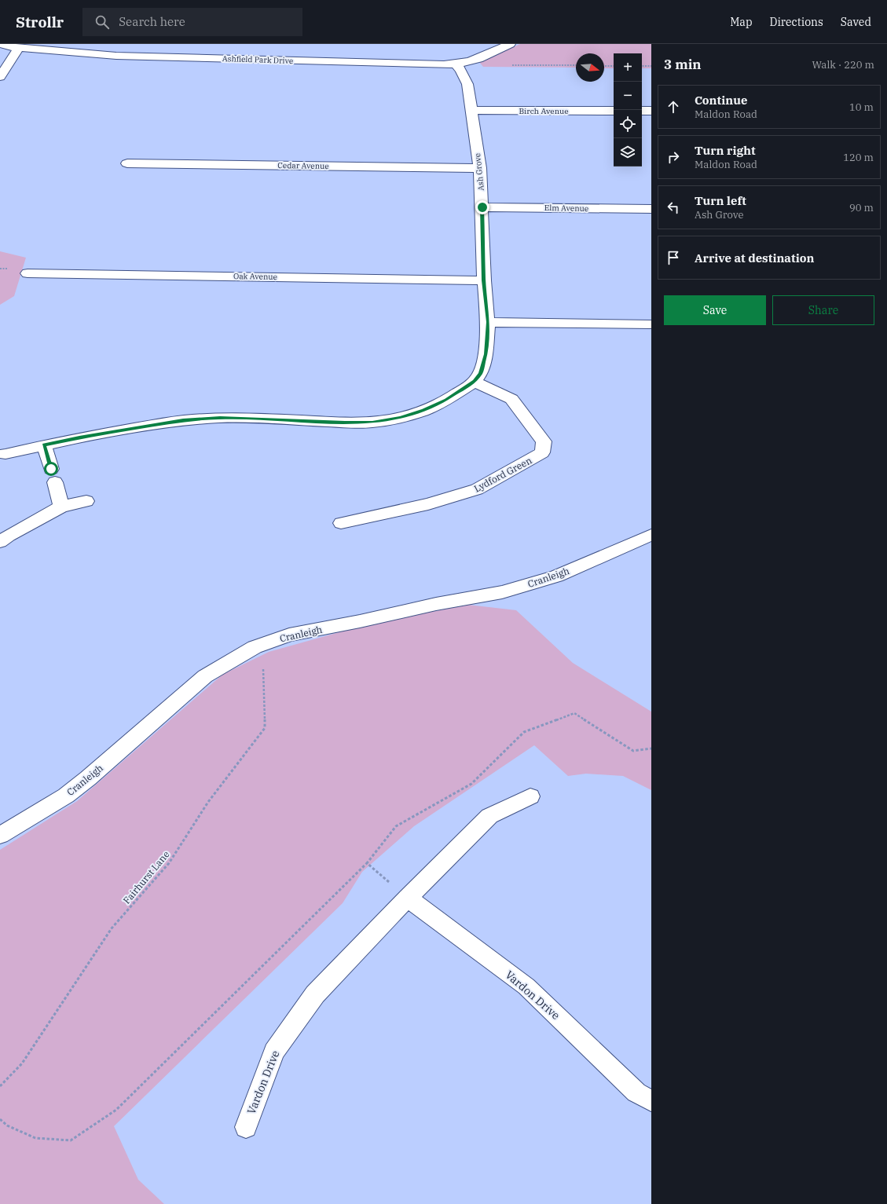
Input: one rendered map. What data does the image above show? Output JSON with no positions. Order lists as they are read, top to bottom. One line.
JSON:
{"streets":{"street":["Ashfield Park Drive","Birch Avenue","Cedar Avenue","Ash Grove","Elm Avenue","Oak Avenue","Lydford Green","Cranleigh","Vardon Drive"],"path":["Fairhurst Lane"]},"crossings":[["Ashfield Park Drive","Ash Grove"],["Birch Avenue","Ash Grove"],["Cedar Avenue","Ash Grove"],["Ash Grove","Elm Avenue"],["Ash Grove","Oak Avenue"],["Ash Grove","Lydford Green"],["Cranleigh","Fairhurst Lane"]],"north":"right","page":{"header":"Strollr","search":"Search here","nav":["Map","Directions","Saved"],"heading":["3 min","Walk · 220 m"],"map_buttons":["+","−"],"list":[["Continue","Maldon Road","10 m"],["Turn right","Maldon Road","120 m"],["Turn left","Ash Grove","90 m"],"Arrive at destination"],"buttons":["Save","Share"]}}
